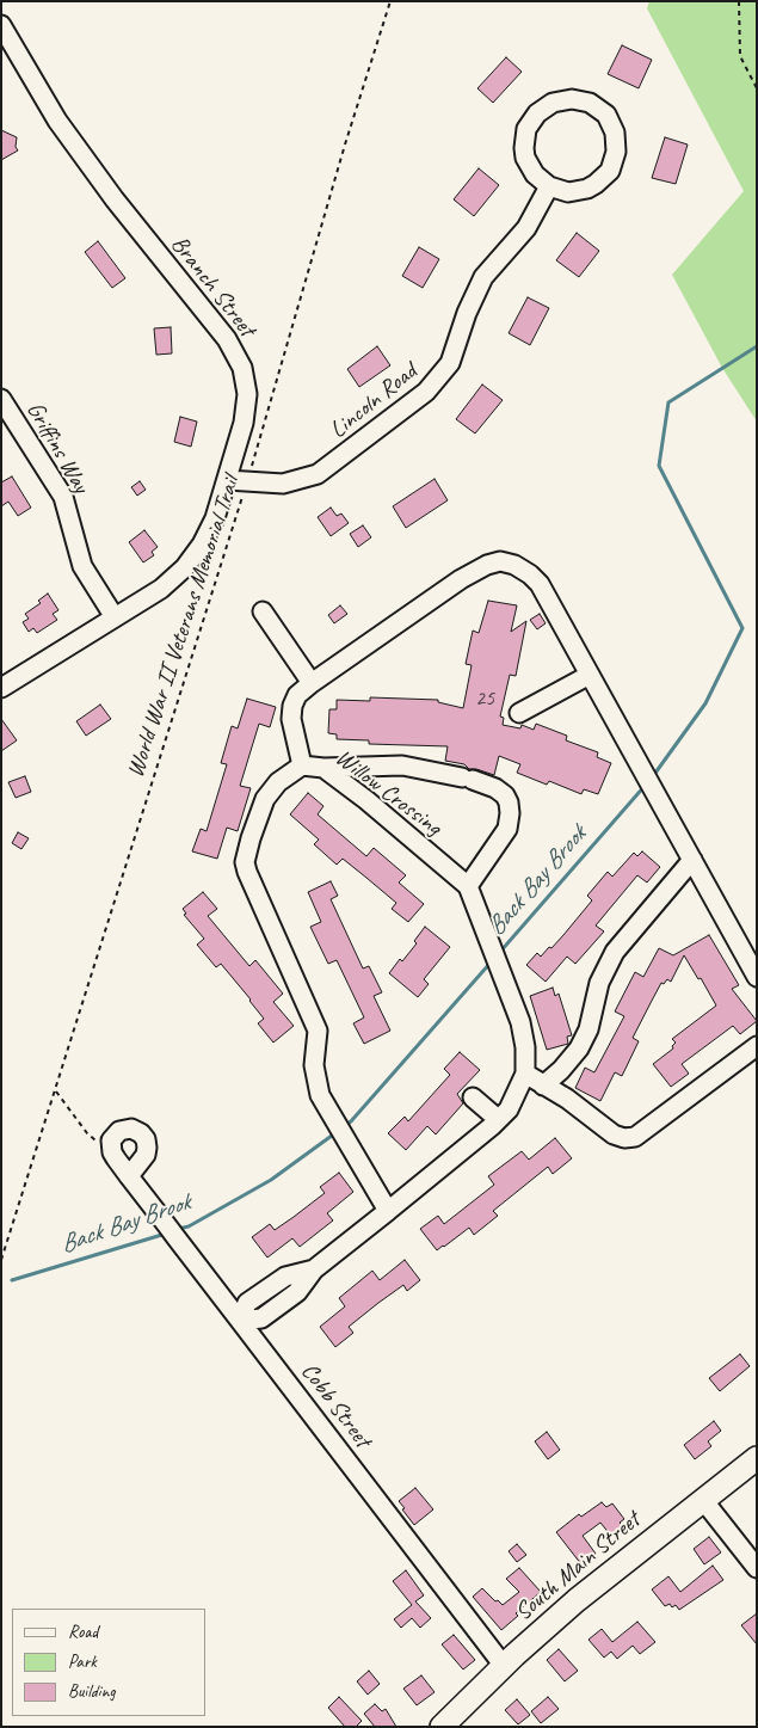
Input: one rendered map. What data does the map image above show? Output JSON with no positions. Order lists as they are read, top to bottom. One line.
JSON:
{"streets":{"main road":["South Main Street"],"street":["Branch Street","Lincoln Road","Griffins Way","Willow Crossing","Cobb Street"],"path":["World War II Veterans Memorial Trail"]},"crossings":[["Branch Street","Lincoln Road"],["Branch Street","Griffins Way"],["Lincoln Road","World War II Veterans Memorial Trail"],["Willow Crossing","Cobb Street"],["Cobb Street","South Main Street"]],"water":["Back Bay Brook"],"house_numbers":["25"],"legend":["Road","Park","Building"]}
